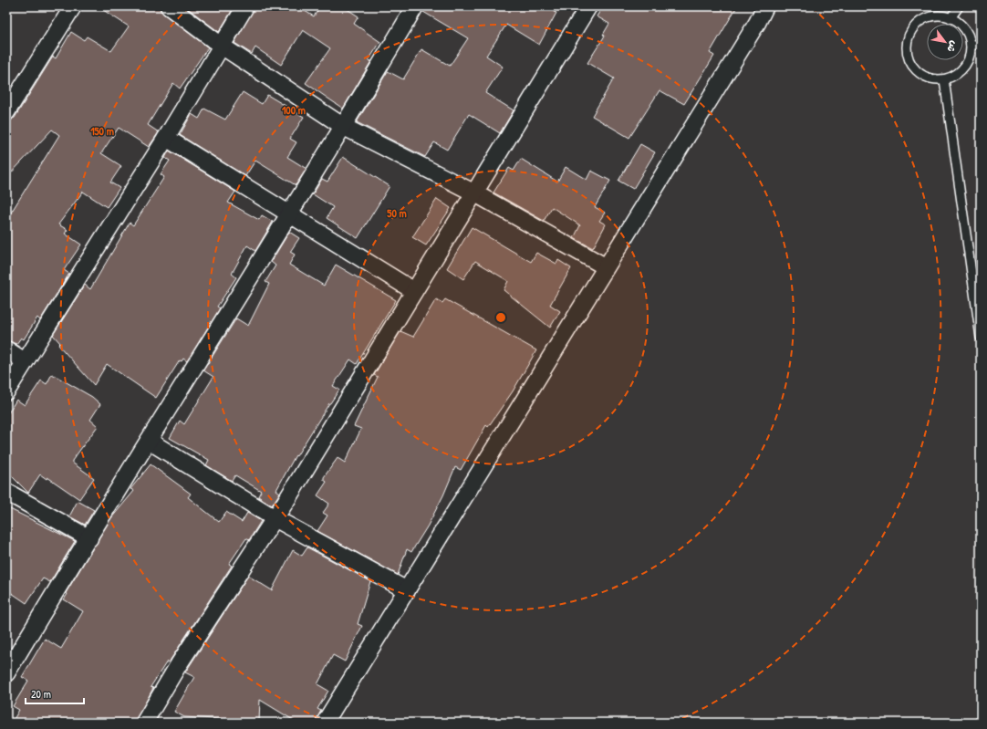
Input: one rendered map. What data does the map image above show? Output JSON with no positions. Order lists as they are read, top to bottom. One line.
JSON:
{"scale_bar":"20 m","north":"bottom right","rings":["100 m","150 m","50 m"]}
